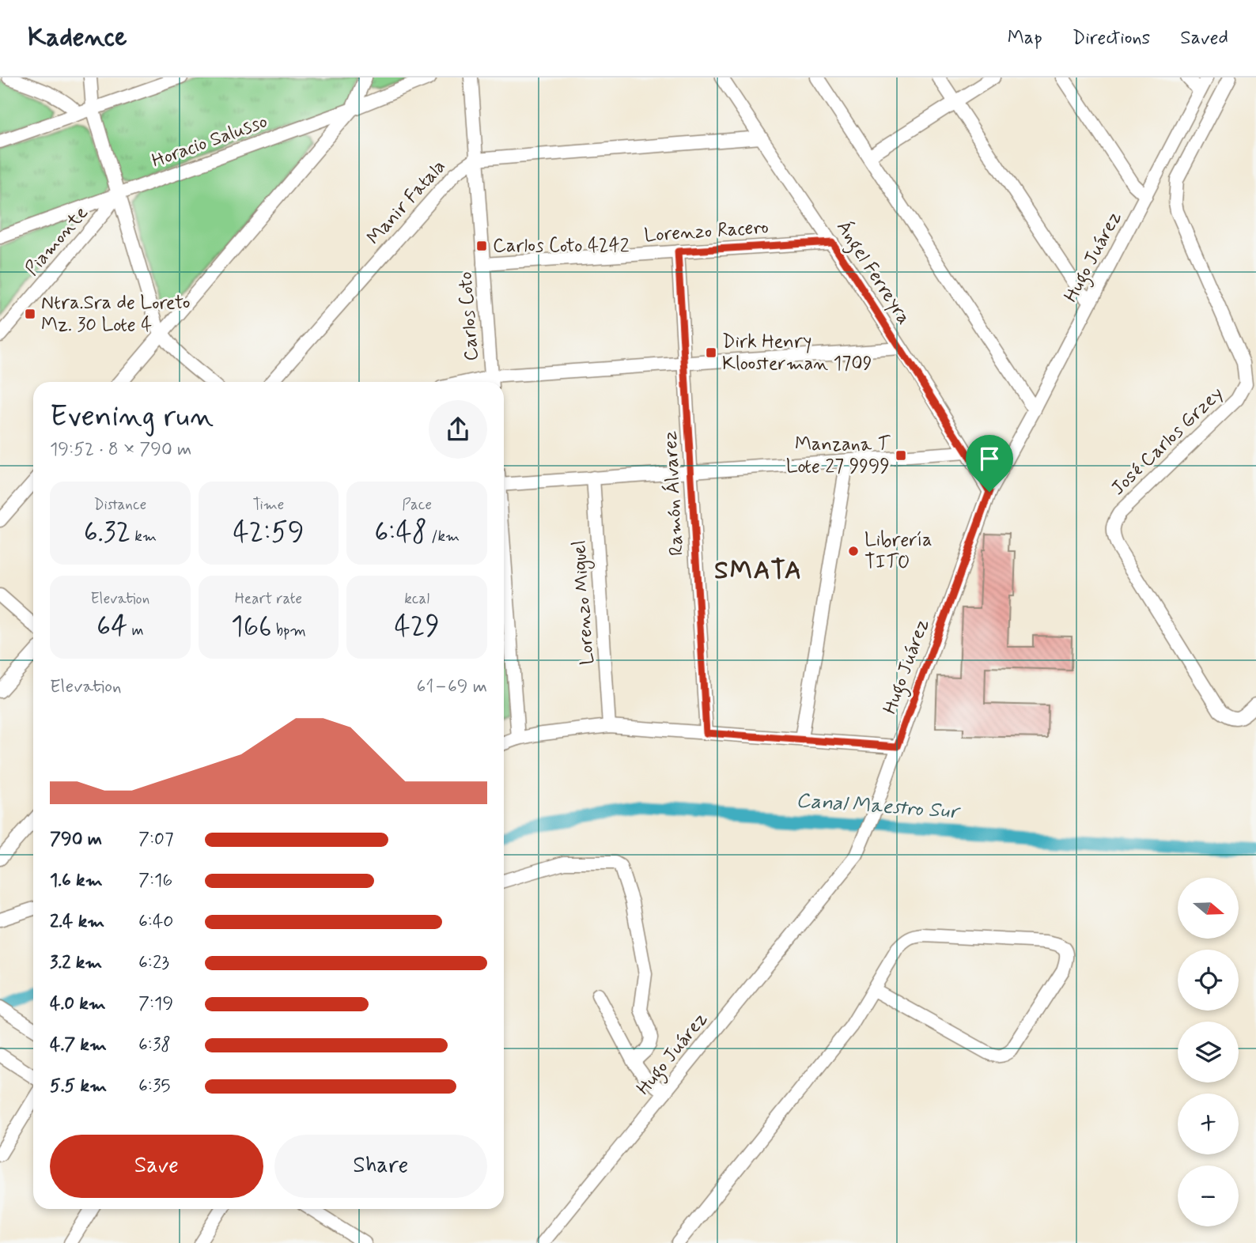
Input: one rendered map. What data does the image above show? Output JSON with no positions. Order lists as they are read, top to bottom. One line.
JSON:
{"streets":{"street":["Horacio Salusso","Manir Fatala","Lorenzo Racero","Piamonte","Hugo Juárez","Ángel Ferreyra","Carlos Coto","José Carlos Grzey","Ramón Álvarez","Lorenzo Miguel"]},"crossings":[["Horacio Salusso","Piamonte"],["Manir Fatala","Ángel Ferreyra"],["Manir Fatala","Carlos Coto"],["Lorenzo Racero","Ángel Ferreyra"],["Lorenzo Racero","Carlos Coto"],["Lorenzo Racero","Ramón Álvarez"],["Hugo Juárez","Ángel Ferreyra"]],"districts":["SMATA"],"water":["Canal Maestro Sur"],"places":{"transit":["Carlos Coto 4242","Ntra.Sra de Loreto Mz. 30 Lote 4","Dirk Henry Kloosterman 1709","Manzana T Lote 27 9999"],"other":["Librería TITO"]},"north":"right","page":{"header":"Kadence","nav":["Map","Directions","Saved"],"heading":["Evening run","19:52 · 8 × 790 m"],"stats":[["Distance","6.32 km"],["Time","42:59"],["Pace","6:48 /km"],["Elevation","64 m"],["Heart rate","166 bpm"],["kcal","429"]],"chart":["Elevation","61–69 m"],"list":[{"name":"790 m","note":"7:07"},{"name":"1.6 km","note":"7:16"},{"name":"2.4 km","note":"6:40"},{"name":"3.2 km","note":"6:23"},{"name":"4.0 km","note":"7:19"},{"name":"4.7 km","note":"6:38"},{"name":"5.5 km","note":"6:35"}],"map_buttons":["+","−"],"buttons":["Save","Share"]}}
